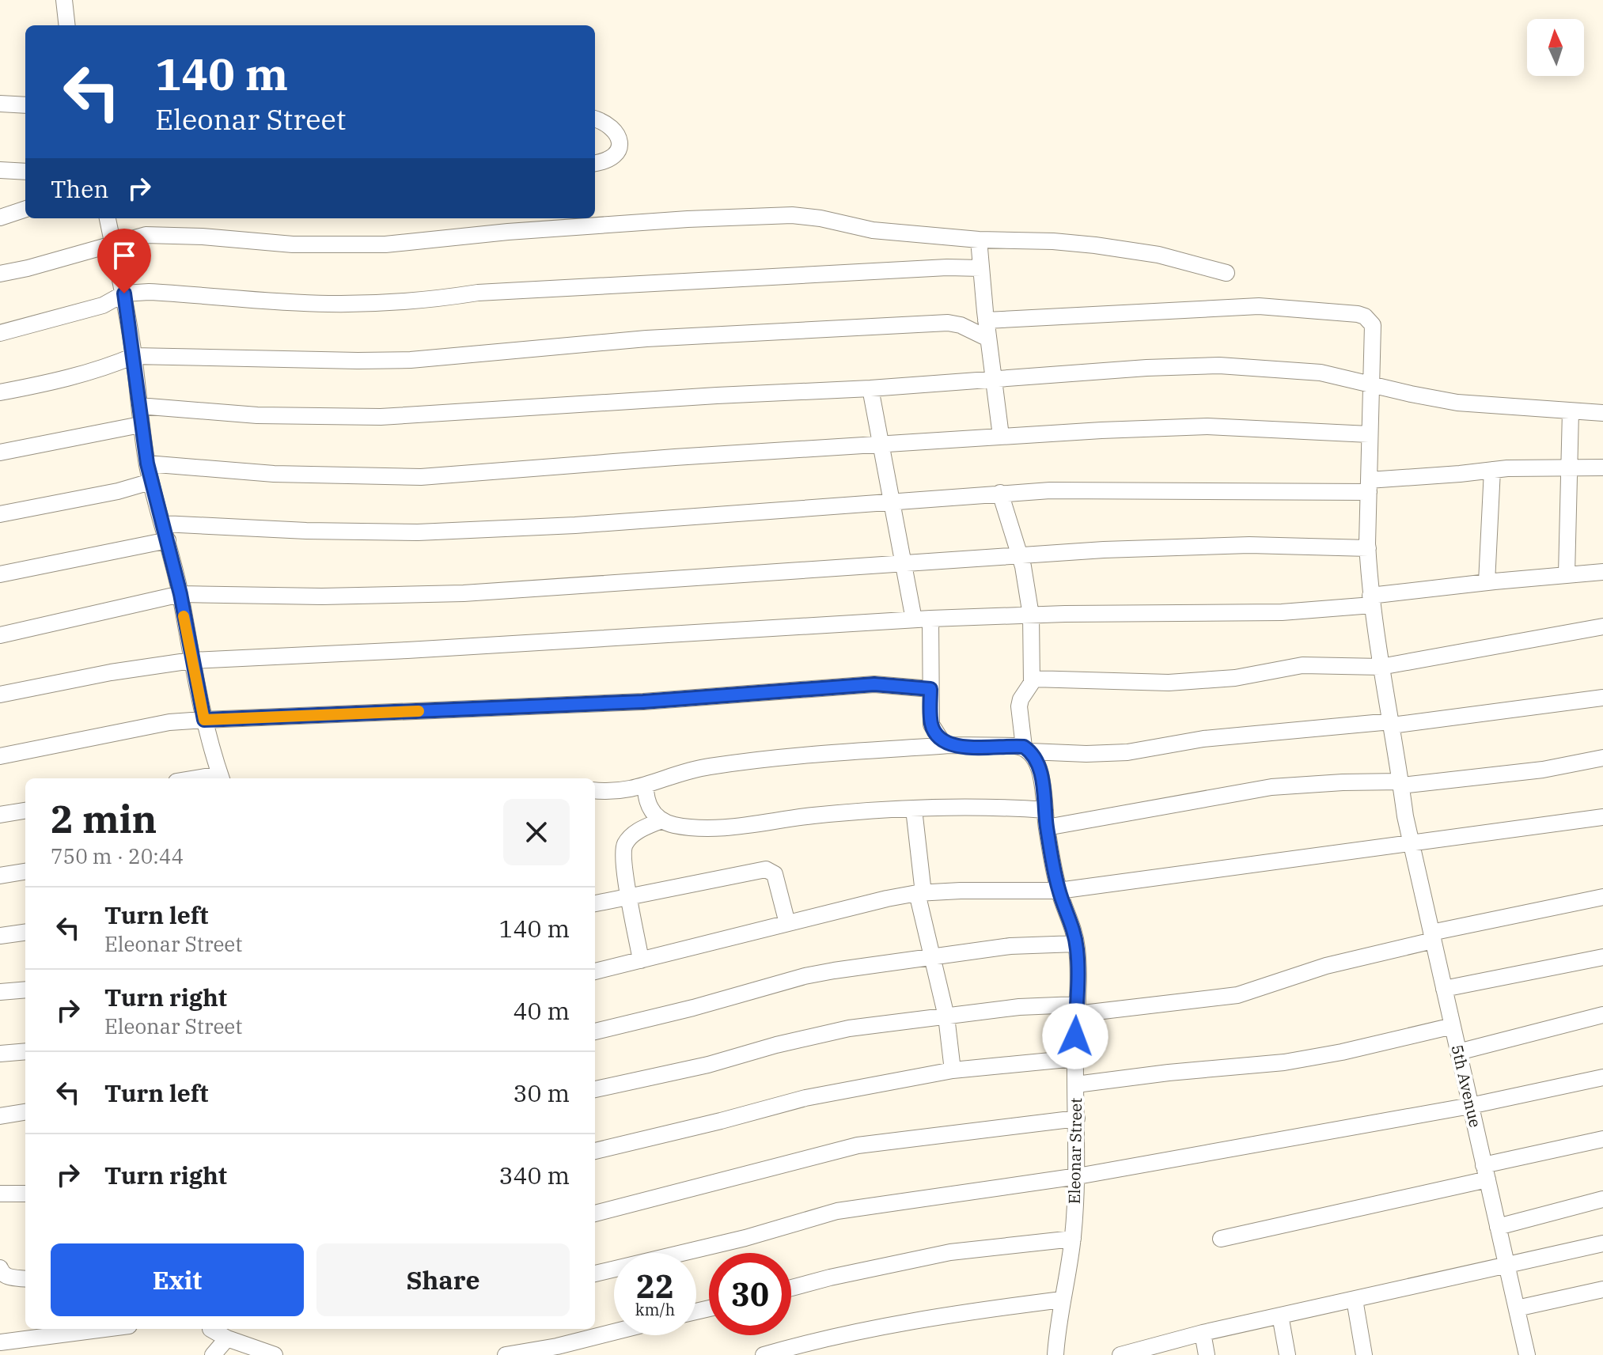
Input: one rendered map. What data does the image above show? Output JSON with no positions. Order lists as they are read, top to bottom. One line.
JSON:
{"streets":{"street":["5th Avenue","Eleonar Street"]},"north":"top","page":{"turn":["140 m","Eleonar Street"],"then":"Then","heading":["2 min","750 m · 20:44"],"list":[{"name":"Turn left","note":"Eleonar Street","value":"140 m"},{"name":"Turn right","note":"Eleonar Street","value":"40 m"},{"name":"Turn left","value":"30 m"},{"name":"Turn right","value":"340 m"}],"buttons":["Exit","Share"],"speed":"22 km/h","limit":"30"}}
